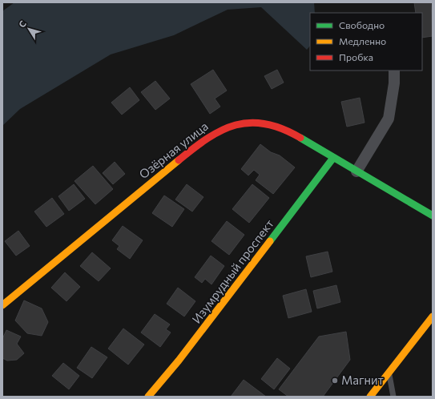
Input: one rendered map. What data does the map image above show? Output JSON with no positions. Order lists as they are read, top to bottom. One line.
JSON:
{"streets":{"street":["Озёрная улица","Изумрудный проспект"]},"crossings":[["Озёрная улица","Изумрудный проспект"]],"places":["Магнит"],"legend":["Свободно","Медленно","Пробка"],"north":"top left"}
